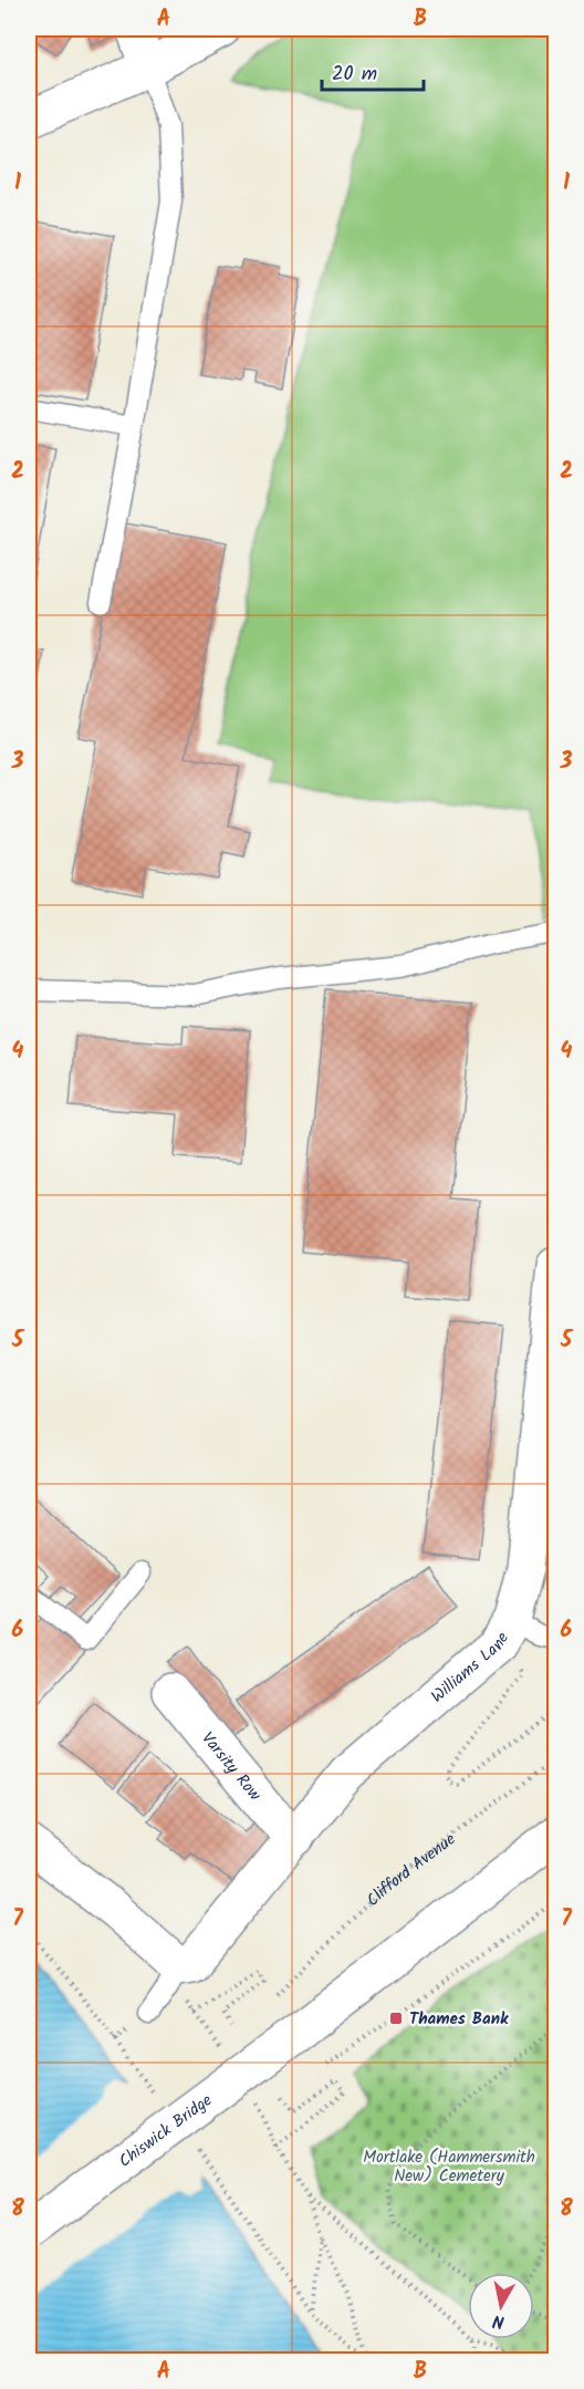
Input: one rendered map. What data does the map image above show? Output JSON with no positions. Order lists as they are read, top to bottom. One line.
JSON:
{"streets":{"main road":["Williams Lane","Varsity Row","Chiswick Bridge"],"path":["Clifford Avenue"]},"crossings":[["Williams Lane","Varsity Row"]],"parks":["Mortlake (Hammersmith New) Cemetery"],"places":{"transit":["Thames Bank"]},"scale_bar":"20 m","north":"bottom","grid":{"columns":["A","B"],"rows":["1","2","3","4","5","6","7","8"]}}
